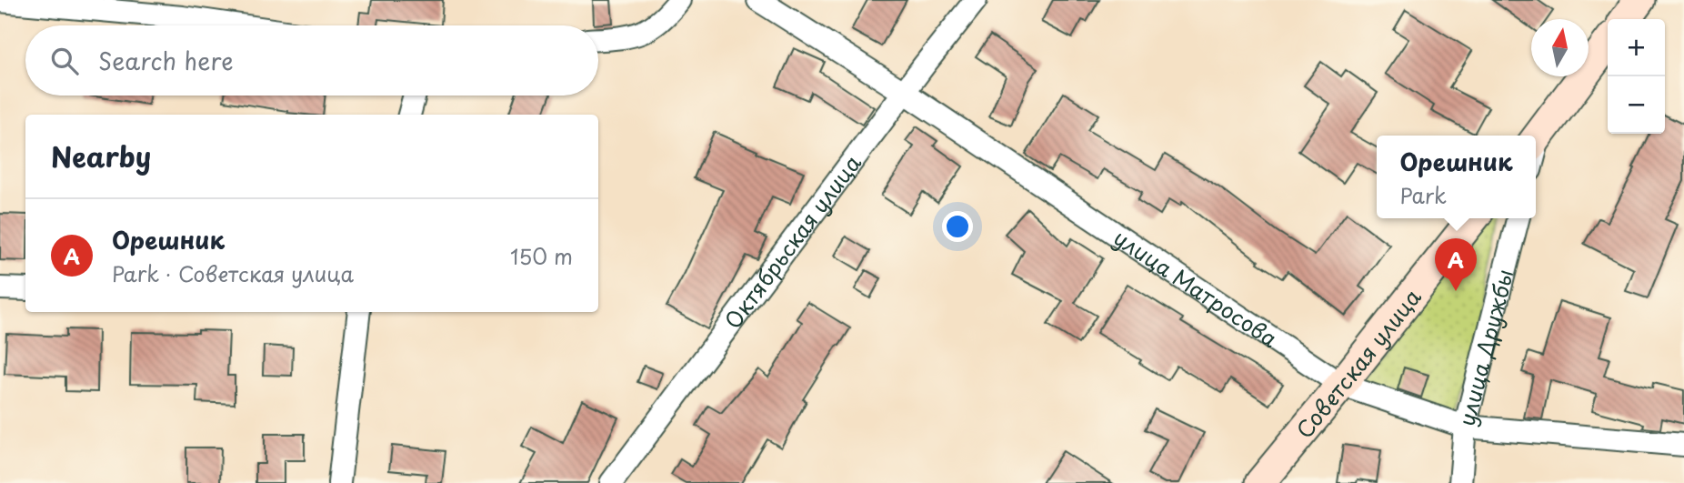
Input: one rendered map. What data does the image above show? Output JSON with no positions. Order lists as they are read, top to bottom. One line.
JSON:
{"streets":{"street":["Октябрьская улица","улица Матросова","улица Дружбы","Советская улица"]},"crossings":[["Октябрьская улица","улица Матросова"],["улица Матросова","улица Дружбы"],["улица Матросова","Советская улица"]],"north":"top","page":{"map_buttons":["+","−"],"search":"Search here","heading":"Nearby","popup":["Орешник","Park"],"list":[{"mark":"A","name":"Орешник","note":"Park · Советская улица","value":"150 m"}],"pins":"A"}}
